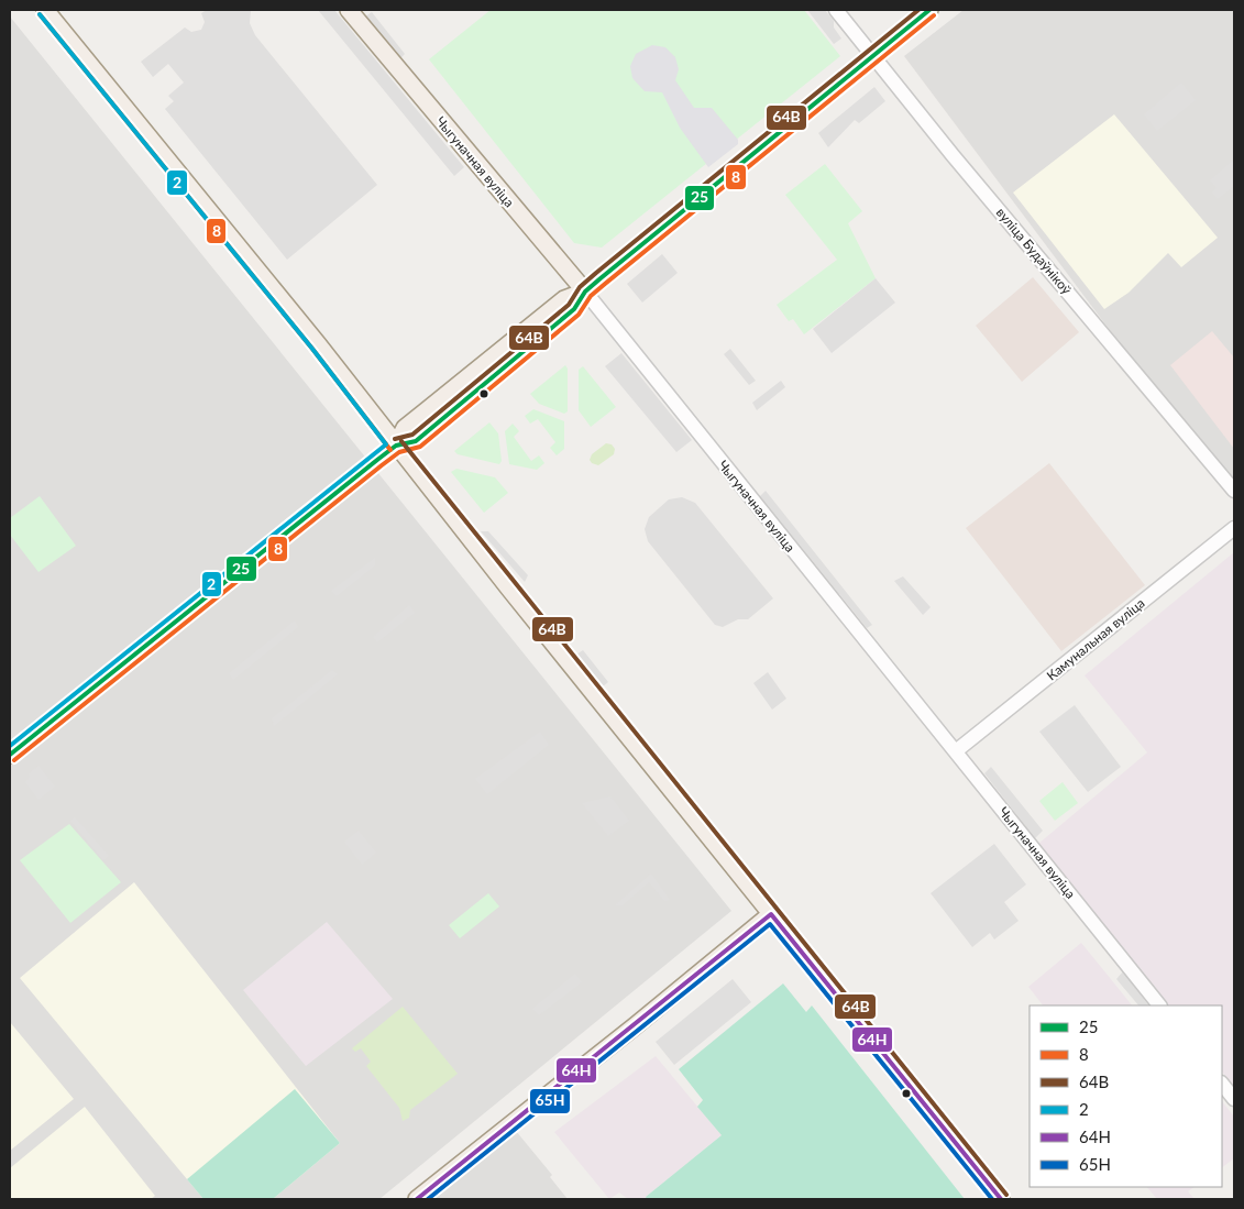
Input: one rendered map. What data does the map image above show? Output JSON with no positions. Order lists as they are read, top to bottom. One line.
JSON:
{"streets":{"main road":["Чыгуначная вуліца"],"street":["вуліца Будаўнікоў","Камунальная вуліца"]},"crossings":[["Чыгуначная вуліца","Камунальная вуліца"]],"lines":["transit line 25","transit line 64В","transit line 8","transit line 2","transit line 64Н","transit line 65Н"],"legend":["25","8","64В","2","64Н","65Н"]}
